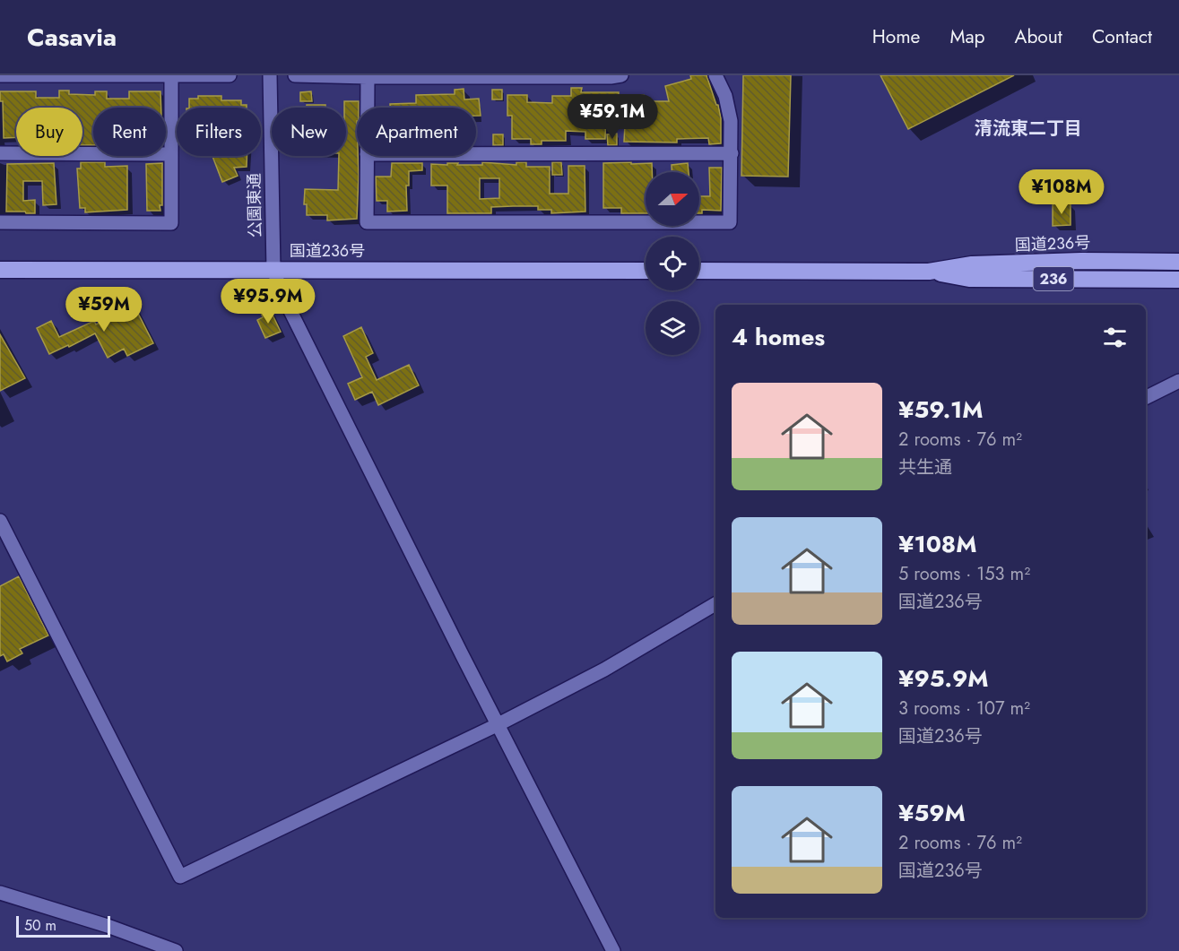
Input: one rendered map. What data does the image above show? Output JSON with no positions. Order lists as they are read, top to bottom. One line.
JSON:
{"streets":{"highway":["国道236号","236"],"street":["公園東通"]},"crossings":[["公園東通","国道236号"]],"districts":["清流東二丁目"],"scale_bar":"50 m","north":"right","page":{"header":"Casavia","nav":["Home","Map","About","Contact"],"price":["¥59.1M","¥108M","¥95.9M","¥59M"],"chip":["Buy","Rent","Filters","New","Apartment"],"heading":"4 homes","list":[{"name":"¥59.1M","note":"2 rooms · 76 m² · 共生通"},{"name":"¥108M","note":"5 rooms · 153 m² · 国道236号"},{"name":"¥95.9M","note":"3 rooms · 107 m² · 国道236号"},{"name":"¥59M","note":"2 rooms · 76 m² · 国道236号"}],"scale":"50 m"}}
